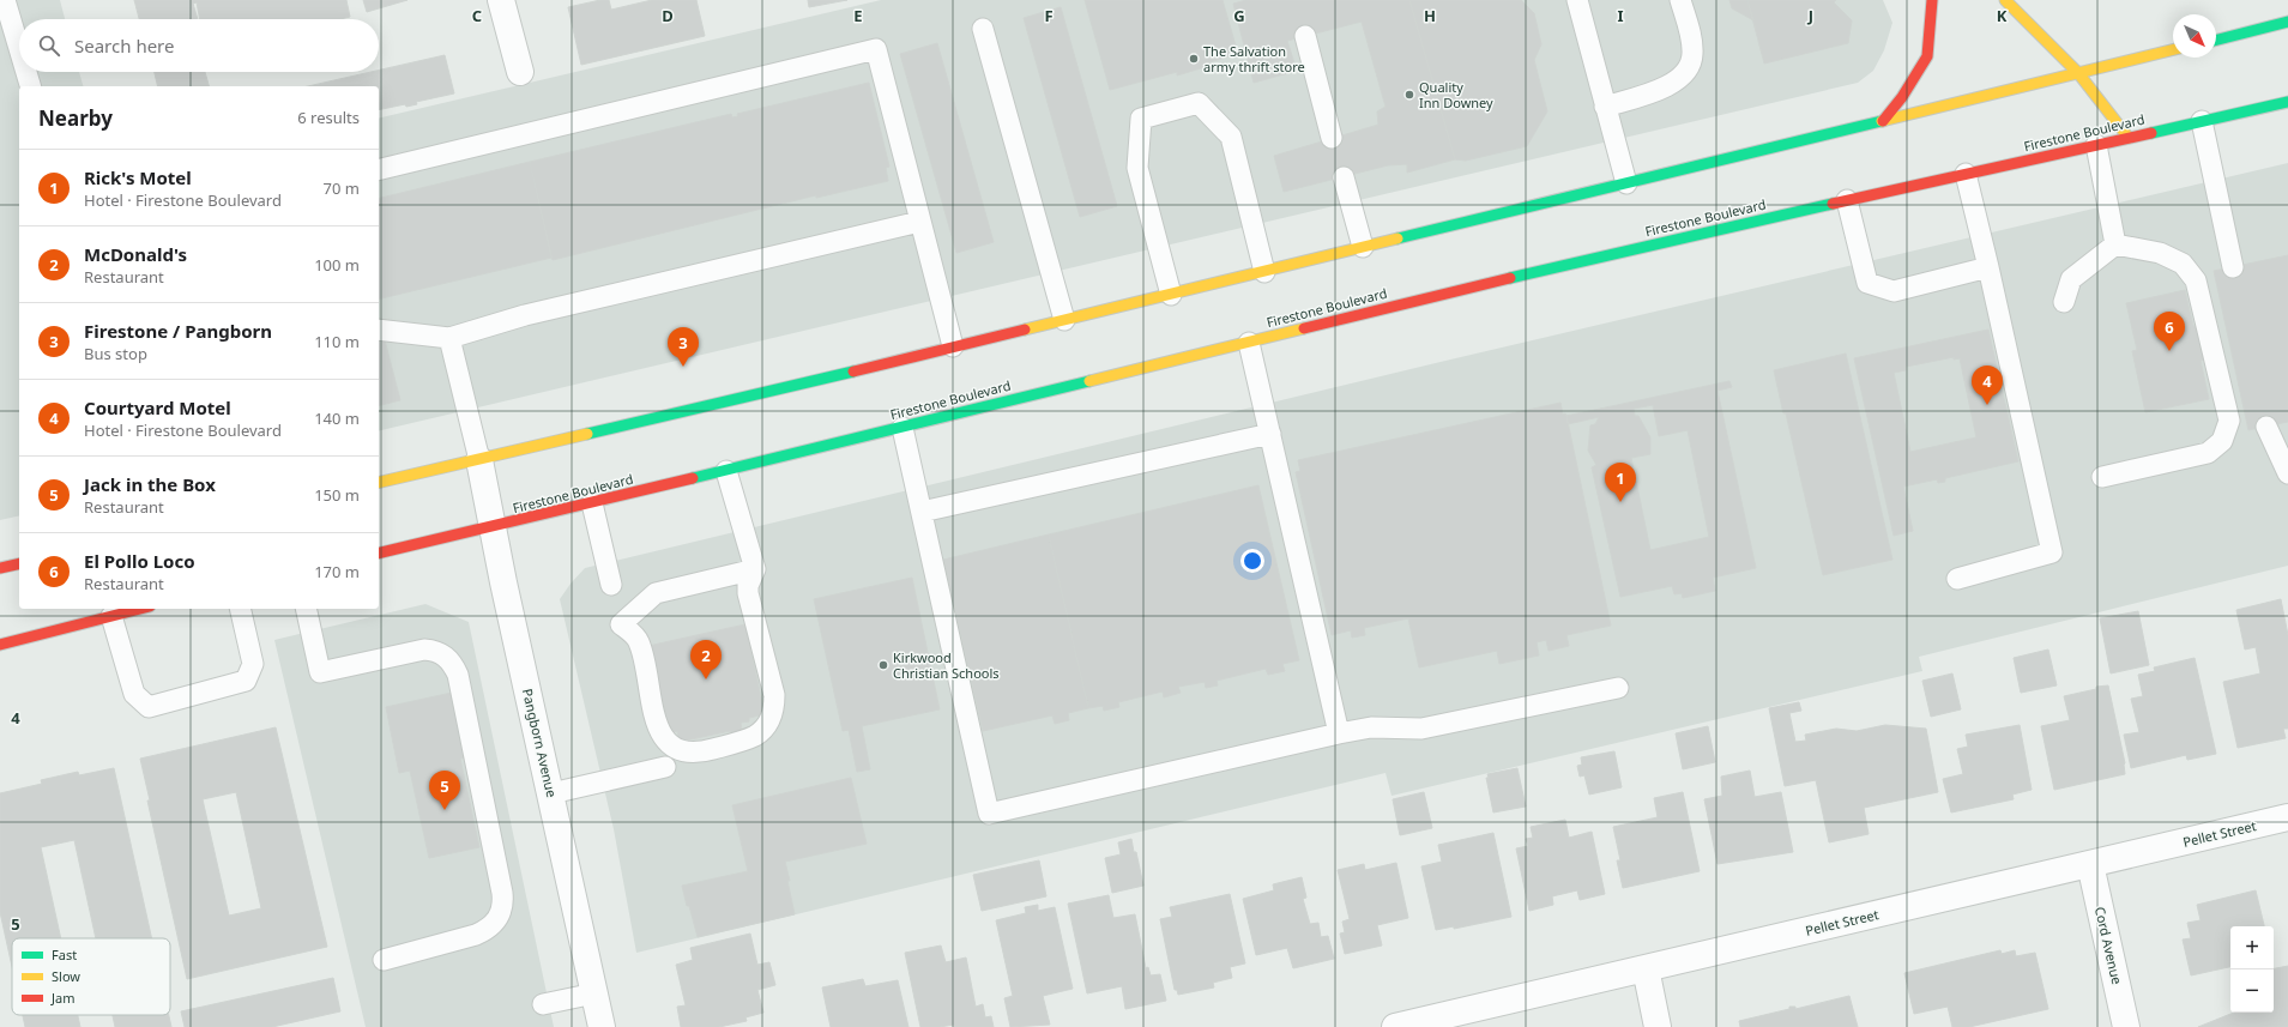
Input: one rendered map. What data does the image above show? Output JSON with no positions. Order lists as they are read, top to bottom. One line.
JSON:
{"streets":{"main road":["Firestone Boulevard"],"street":["Pangborn Avenue","Pellet Street","Cord Avenue"]},"crossings":[["Firestone Boulevard","Pangborn Avenue"],["Pellet Street","Cord Avenue"]],"places":["The Salvation army thrift store","Quality Inn Downey","Kirkwood Christian Schools"],"legend":["Fast","Slow","Jam"],"north":"bottom right","page":{"search":"Search here","heading":["Nearby","6 results"],"list":[{"mark":"1","name":"Rick's Motel","note":"Hotel · Firestone Boulevard","value":"70 m"},{"mark":"2","name":"McDonald's","note":"Restaurant","value":"100 m"},{"mark":"3","name":"Firestone / Pangborn","note":"Bus stop","value":"110 m"},{"mark":"4","name":"Courtyard Motel","note":"Hotel · Firestone Boulevard","value":"140 m"},{"mark":"5","name":"Jack in the Box","note":"Restaurant","value":"150 m"},{"mark":"6","name":"El Pollo Loco","note":"Restaurant","value":"170 m"}],"pins":["6","3","4","1","2","5"],"map_buttons":["+","−"]},"grid":{"columns":["C","D","E","F","G","H","I","J","K"],"rows":["4","5"]}}
